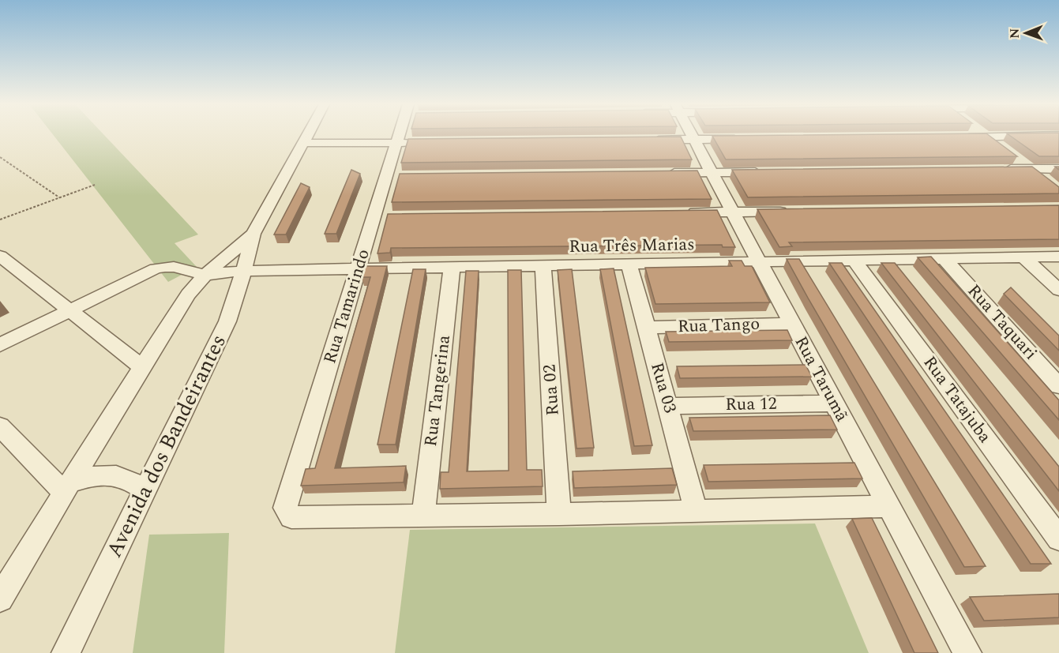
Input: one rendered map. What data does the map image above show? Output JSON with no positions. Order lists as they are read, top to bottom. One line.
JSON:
{"streets":{"street":["Rua Três Marias","Rua Tamarindo","Rua Taquari","Rua Tango","Rua Tarumã","Rua 03","Rua 02","Rua Tangerina","Rua Tatajuba","Rua 12","Avenida dos Bandeirantes"]},"crossings":[["Rua Três Marias","Rua Tamarindo"],["Rua Três Marias","Rua Taquari"],["Rua Três Marias","Rua Tarumã"],["Rua Três Marias","Rua 03"],["Rua Três Marias","Rua 02"],["Rua Três Marias","Rua Tangerina"],["Rua Três Marias","Rua Tatajuba"],["Rua Três Marias","Avenida dos Bandeirantes"],["Rua Tamarindo","Rua Tangerina"],["Rua Tango","Rua Tarumã"],["Rua Tango","Rua 03"],["Rua Tarumã","Rua 12"],["Rua 03","Rua 12"]],"north":"left"}
